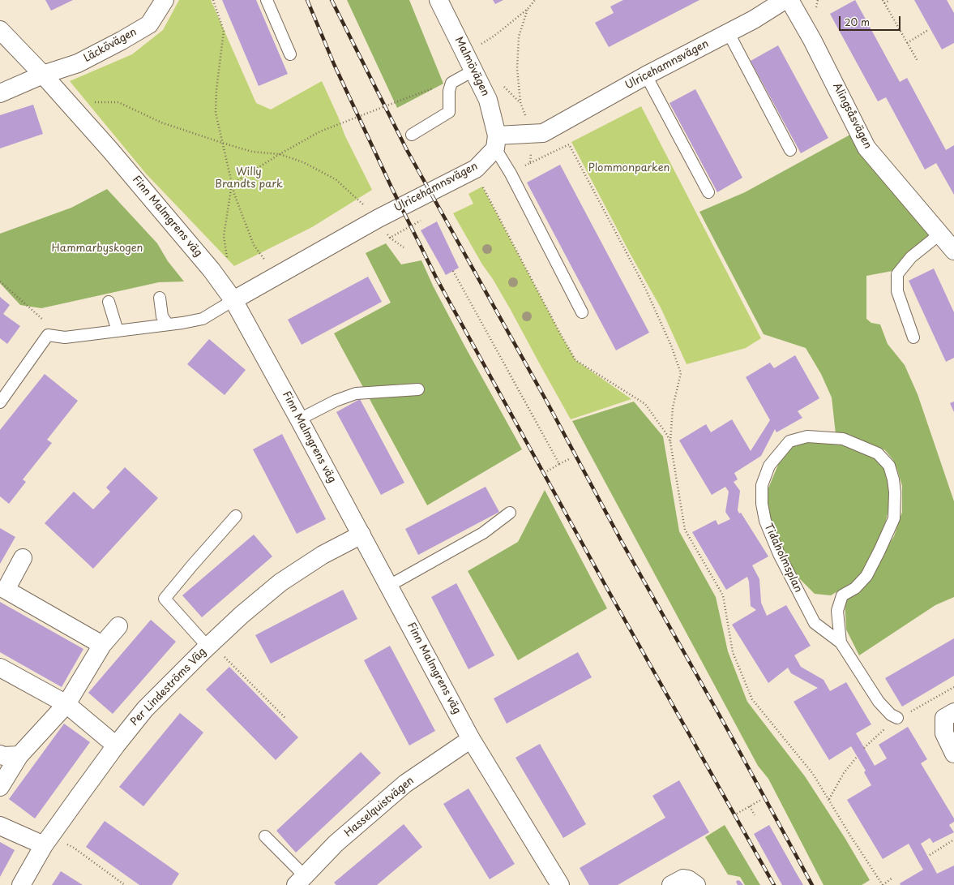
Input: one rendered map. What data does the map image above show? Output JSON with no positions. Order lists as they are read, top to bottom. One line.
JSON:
{"streets":{"street":["Läckövägen","Ulricehamnsvägen","Malmövägen","Alingsåsvägen","Finn Malmgrens väg","Per Lindeströms Väg","Hasselquistvägen"],"lane":["Tidaholmsplan"]},"crossings":[["Läckövägen","Finn Malmgrens väg"],["Ulricehamnsvägen","Malmövägen"],["Ulricehamnsvägen","Finn Malmgrens väg"],["Finn Malmgrens väg","Per Lindeströms Väg"],["Finn Malmgrens väg","Hasselquistvägen"]],"parks":["Plommonparken","Willy Brandts park","Hammarbyskogen"],"scale_bar":"20 m"}
